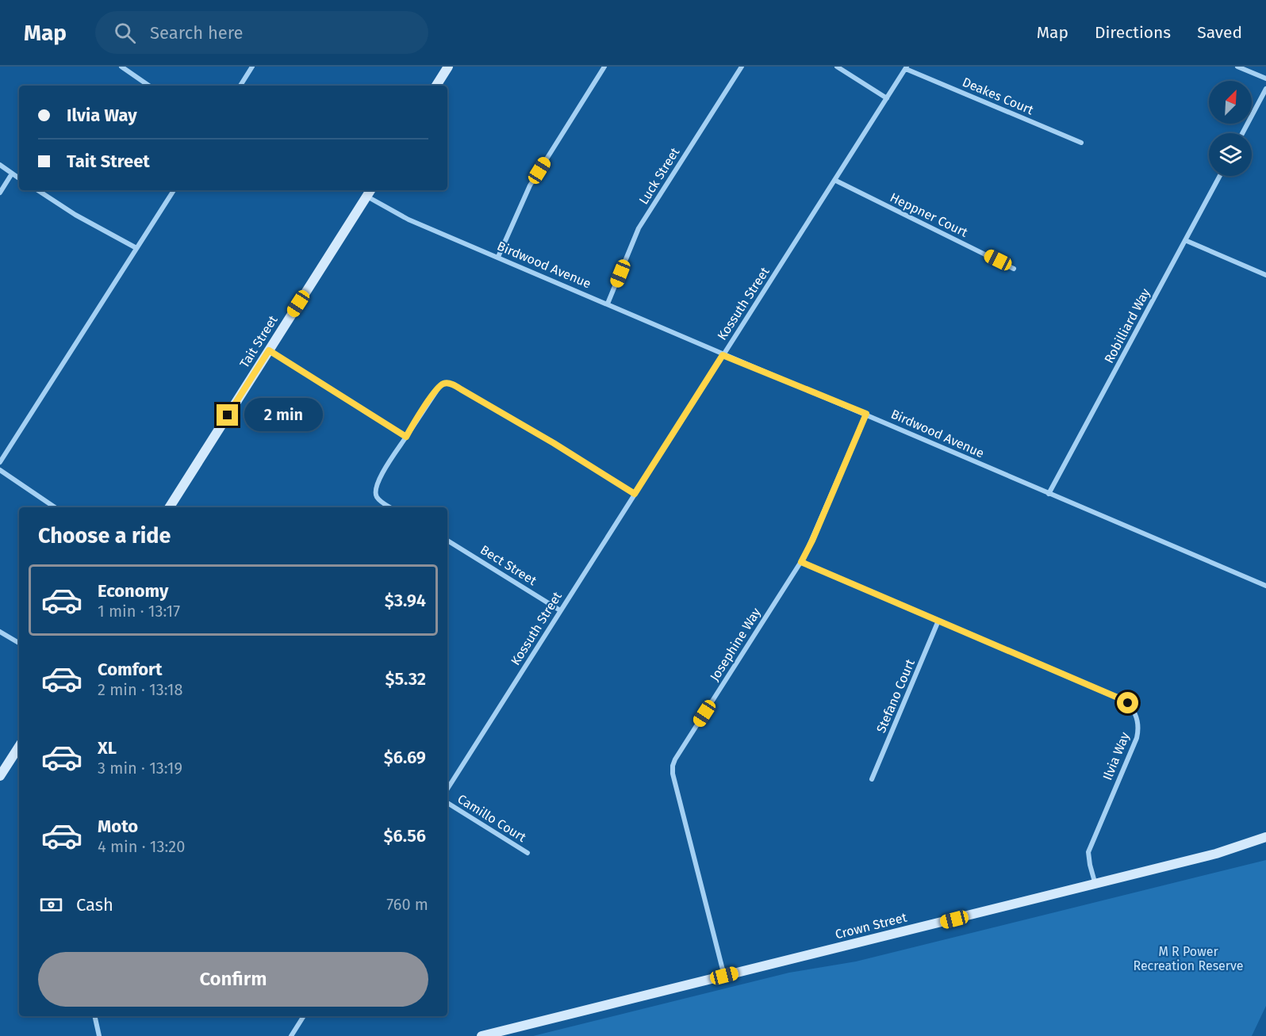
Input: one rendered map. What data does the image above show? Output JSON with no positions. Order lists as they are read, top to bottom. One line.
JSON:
{"streets":{"street":["Deakes Court","Luck Street","Heppner Court","Birdwood Avenue","Kossuth Street","Robilliard Way","Tait Street","Bect Street","Josephine Way","Stefano Court","Ilvia Way","Camillo Court","Crown Street"]},"crossings":[["Deakes Court","Kossuth Street"],["Luck Street","Birdwood Avenue"],["Heppner Court","Kossuth Street"],["Birdwood Avenue","Kossuth Street"],["Birdwood Avenue","Robilliard Way"],["Birdwood Avenue","Tait Street"],["Birdwood Avenue","Josephine Way"],["Kossuth Street","Bect Street"],["Josephine Way","Ilvia Way"],["Josephine Way","Crown Street"],["Stefano Court","Ilvia Way"],["Ilvia Way","Crown Street"]],"parks":["M R Power Recreation Reserve"],"north":"top right","page":{"header":"Map","search":"Search here","nav":["Map","Directions","Saved"],"banner":["Ilvia Way","Tait Street"],"bubble":"2 min","heading":"Choose a ride","list":[{"name":"Economy","note":"1 min · 13:17","value":"$3.94"},{"name":"Comfort","note":"2 min · 13:18","value":"$5.32"},{"name":"XL","note":"3 min · 13:19","value":"$6.69"},{"name":"Moto","note":"4 min · 13:20","value":"$6.56"}],"pay":["Cash","760 m"],"buttons":"Confirm"}}
